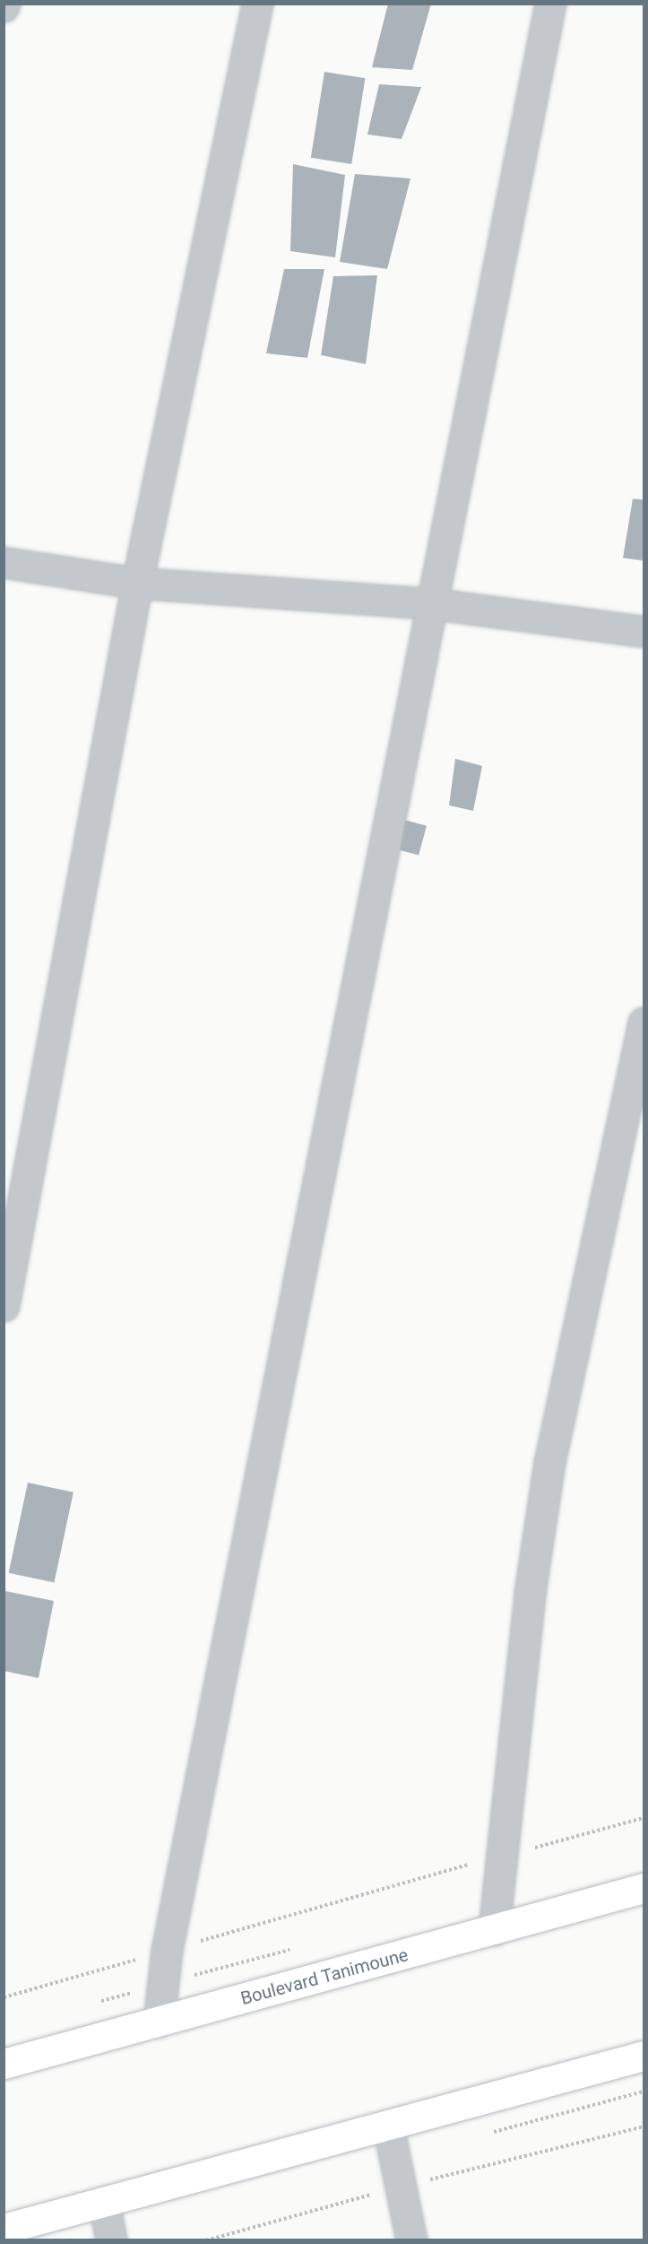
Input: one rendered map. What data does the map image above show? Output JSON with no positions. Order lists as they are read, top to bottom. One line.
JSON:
{"streets":{"main road":["Boulevard Tanimoune"]}}
